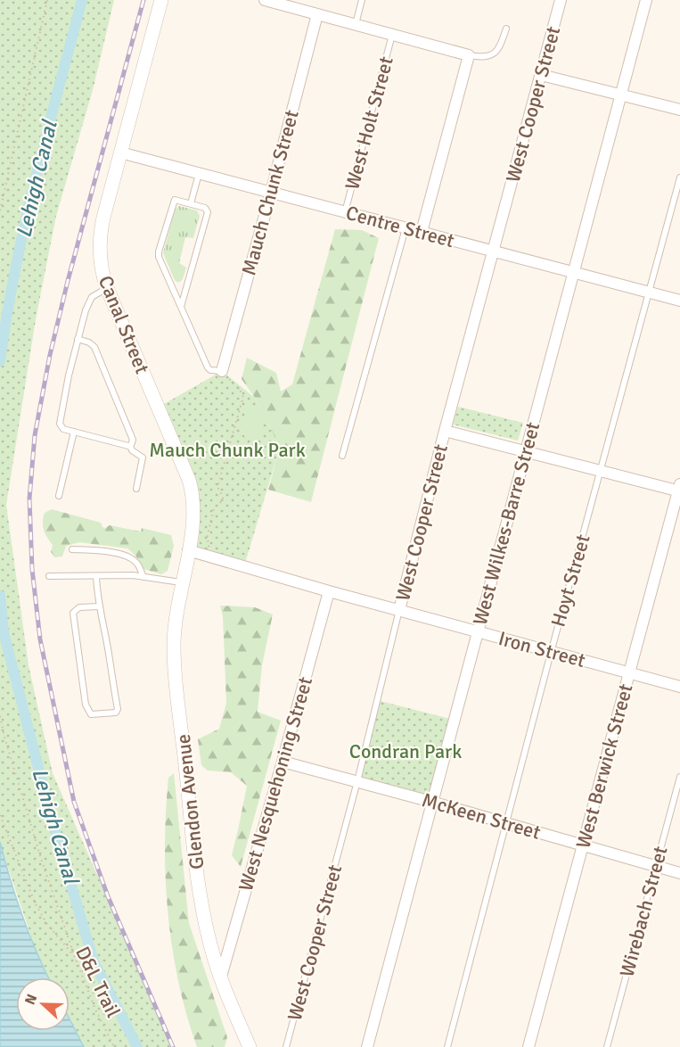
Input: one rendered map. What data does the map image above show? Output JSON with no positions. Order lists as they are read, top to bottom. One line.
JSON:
{"streets":{"street":["West Cooper Street","Mauch Chunk Street","Centre Street","Canal Street","West Wilkes-Barre Street","Iron Street","West Berwick Street","West Nesquehoning Street","Glendon Avenue","McKeen Street"],"lane":["West Holt Street","Hoyt Street","Wirebach Street"],"path":["D&L Trail"]},"crossings":[["West Cooper Street","Centre Street"],["West Cooper Street","Iron Street"],["West Cooper Street","McKeen Street"],["West Holt Street","Centre Street"],["Mauch Chunk Street","Centre Street"],["Centre Street","Canal Street"],["Centre Street","West Wilkes-Barre Street"],["Centre Street","Hoyt Street"],["Canal Street","Iron Street"],["Canal Street","Glendon Avenue"],["West Wilkes-Barre Street","Iron Street"],["West Wilkes-Barre Street","McKeen Street"],["Hoyt Street","Iron Street"],["Hoyt Street","McKeen Street"],["Iron Street","West Berwick Street"],["Iron Street","West Nesquehoning Street"],["Iron Street","Glendon Avenue"],["West Berwick Street","McKeen Street"],["West Nesquehoning Street","Glendon Avenue"],["West Nesquehoning Street","McKeen Street"],["McKeen Street","Wirebach Street"]],"water":["Lehigh Canal"],"parks":["Mauch Chunk Park","Condran Park"],"north":"left"}
